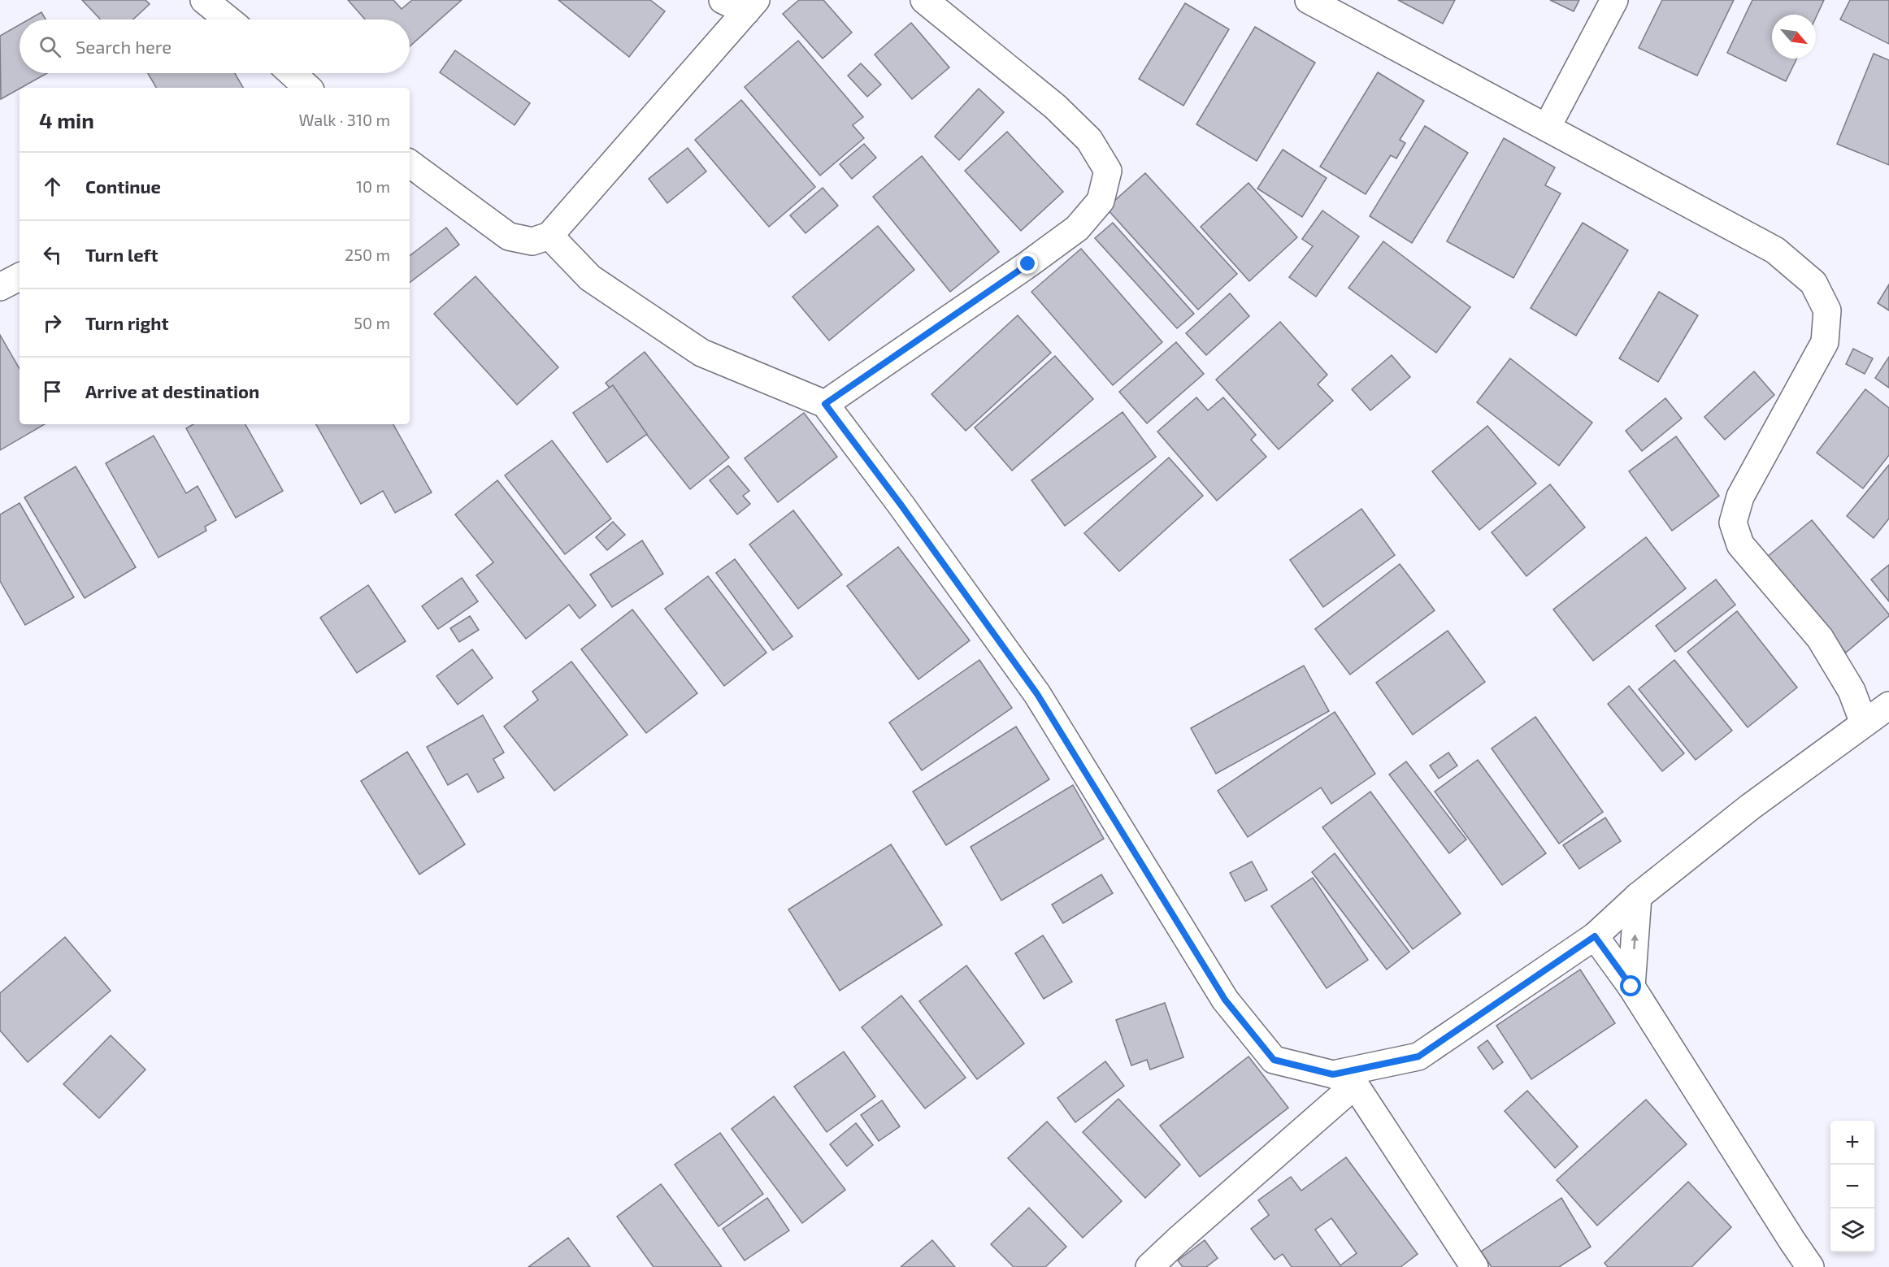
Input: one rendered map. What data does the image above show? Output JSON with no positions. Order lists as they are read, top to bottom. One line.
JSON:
{"north":"bottom right","page":{"search":"Search here","heading":["4 min","Walk · 310 m"],"list":[["Continue","10 m"],["Turn left","250 m"],["Turn right","50 m"],"Arrive at destination"],"map_buttons":["+","−"]}}
